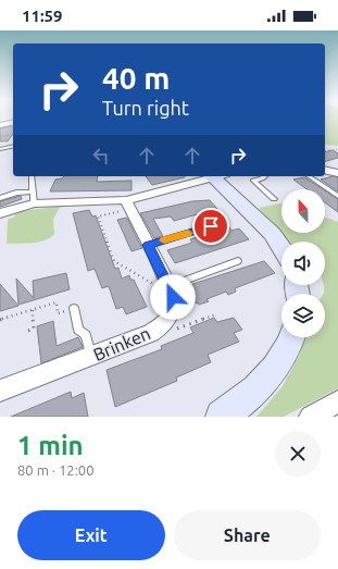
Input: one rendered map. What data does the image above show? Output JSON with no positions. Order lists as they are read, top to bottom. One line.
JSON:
{"streets":{"street":["Brinken"]},"north":"top","page":{"status":"11:59","turn":["40 m","Turn right"],"heading":["1 min","80 m · 12:00"],"buttons":["Exit","Share"]}}
